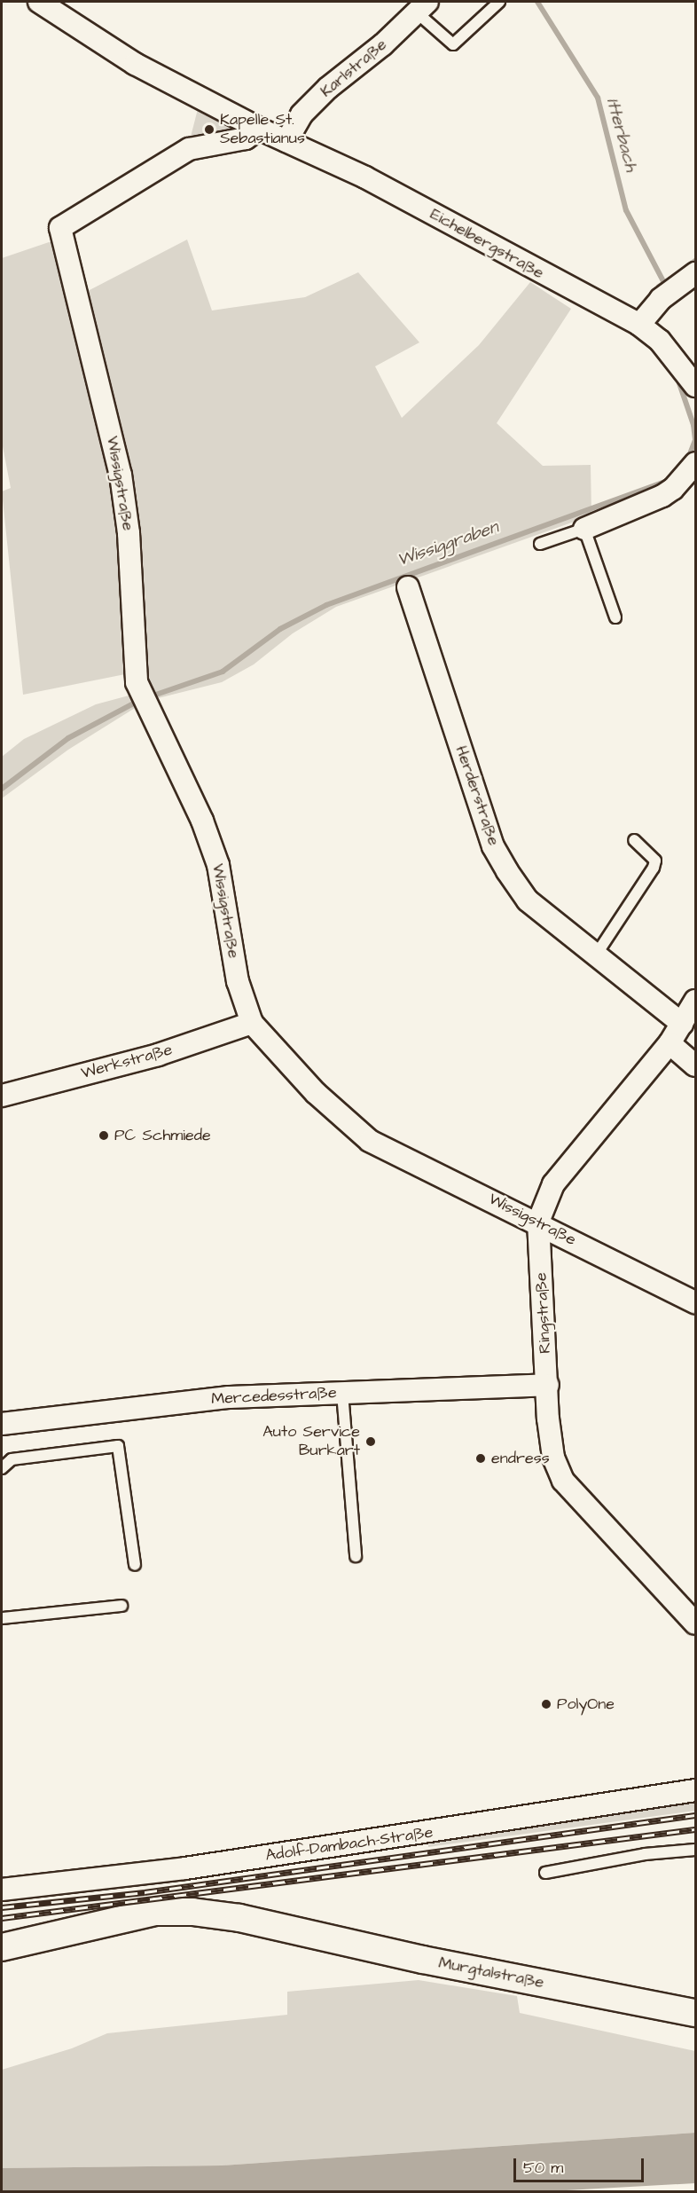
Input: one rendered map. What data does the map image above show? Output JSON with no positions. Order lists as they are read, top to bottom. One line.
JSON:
{"streets":{"street":["Karlstraße","Eichelbergstraße","Wissigstraße","Herderstraße","Werkstraße","Ringstraße","Mercedesstraße","Adolf-Dambach-Straße","Murgtalstraße"]},"crossings":[["Karlstraße","Eichelbergstraße"],["Eichelbergstraße","Wissigstraße"],["Wissigstraße","Werkstraße"],["Wissigstraße","Ringstraße"],["Herderstraße","Ringstraße"],["Ringstraße","Mercedesstraße"]],"water":["Itterbach","Wissiggraben"],"places":["Kapelle St. Sebastianus","PC Schmiede","Auto Service Burkart","endress","PolyOne"],"scale_bar":"50 m"}
